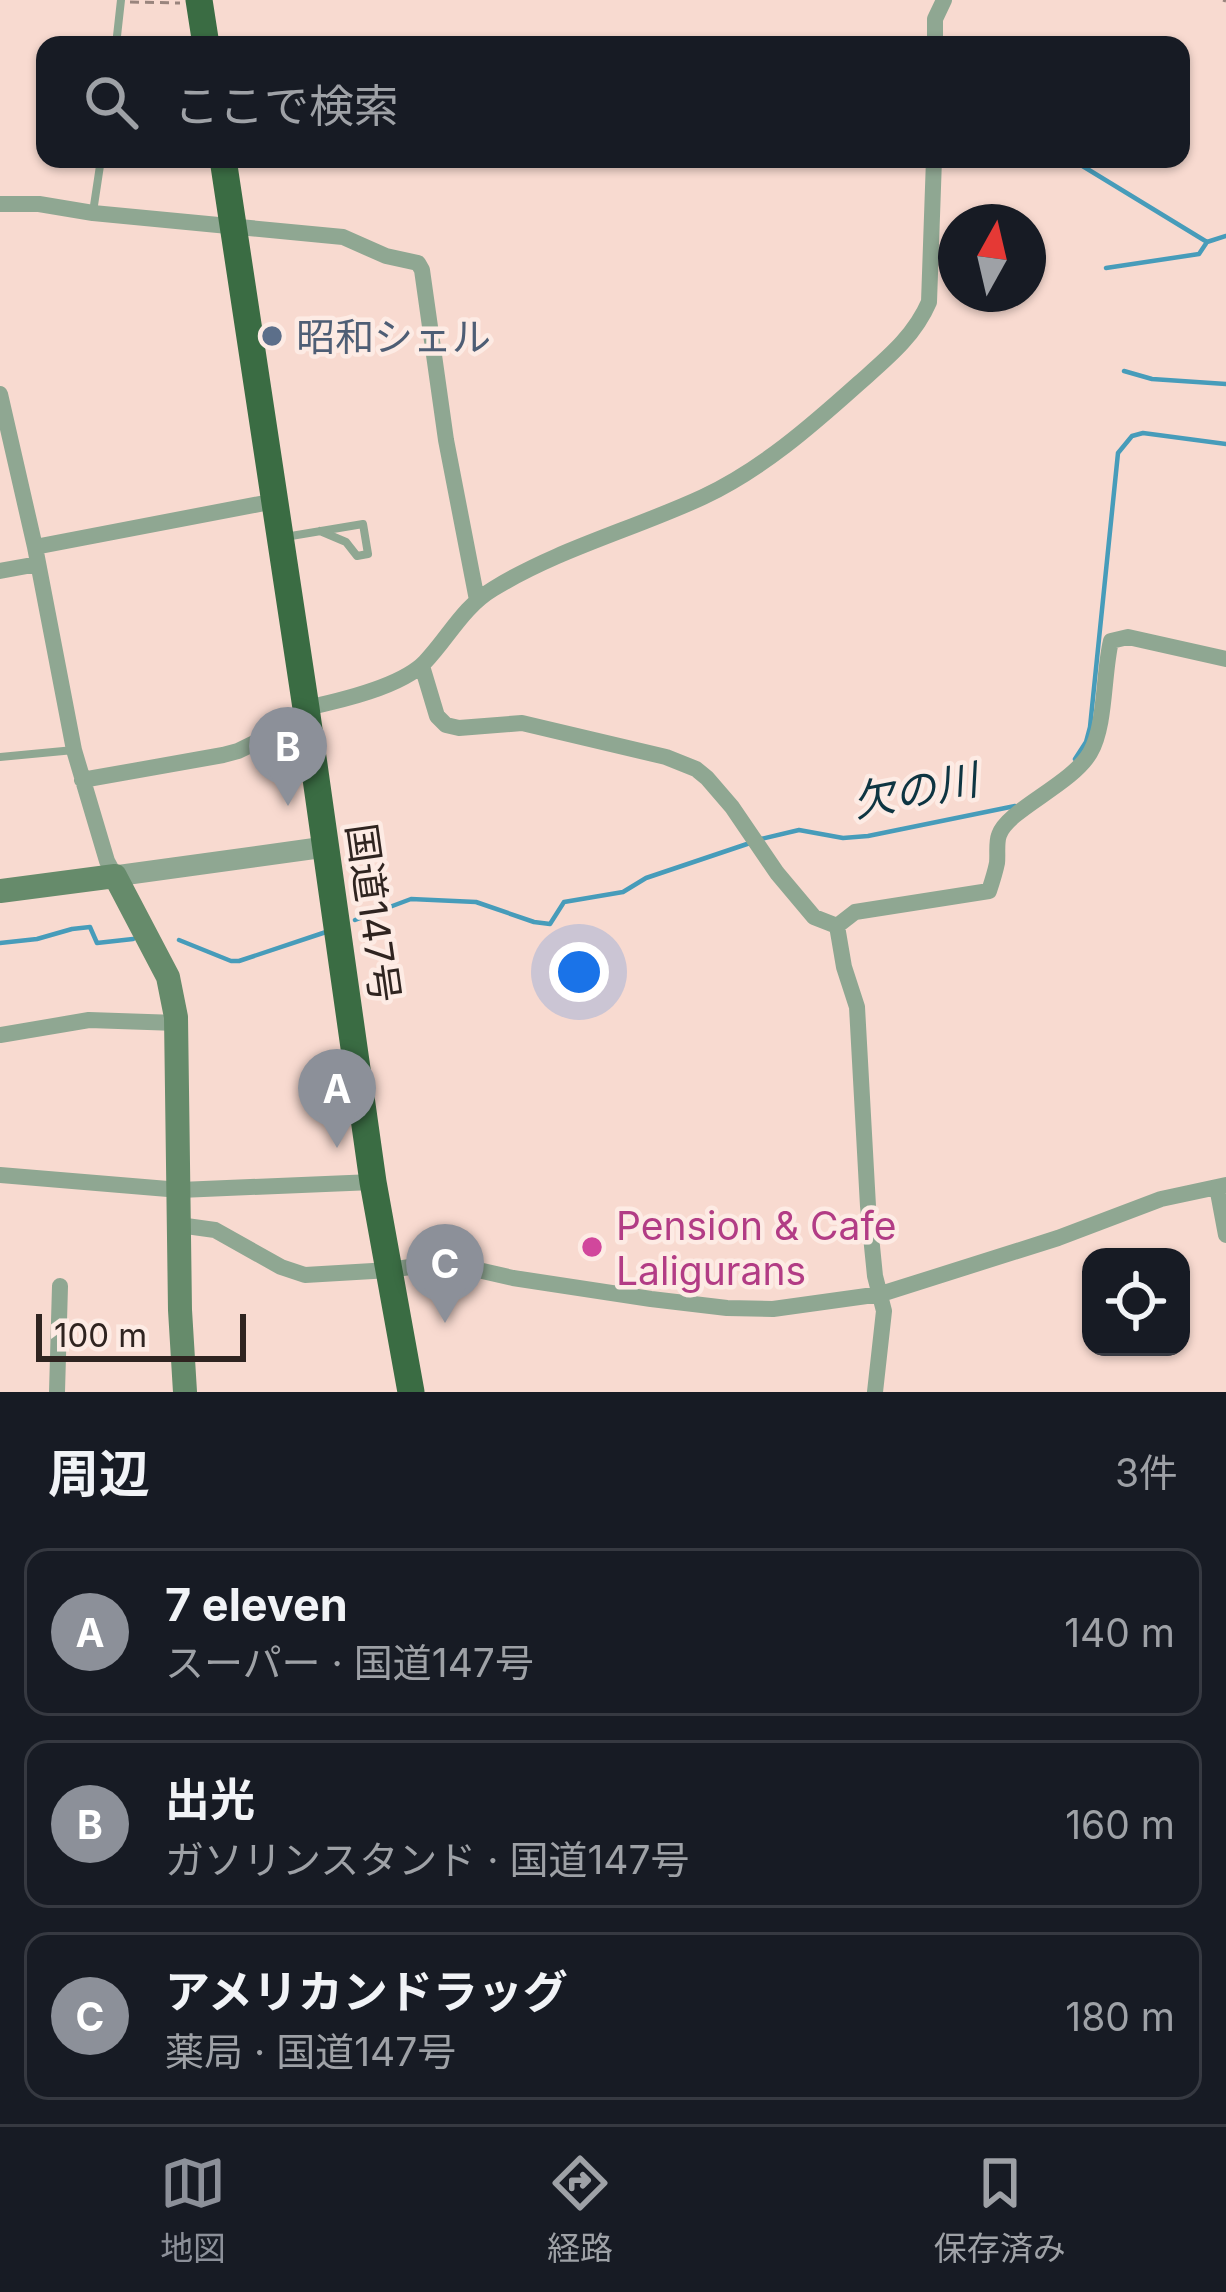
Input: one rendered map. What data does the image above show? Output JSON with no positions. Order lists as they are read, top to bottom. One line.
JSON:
{"streets":{"highway":["国道147号"]},"water":["欠の川"],"places":["昭和シェル","Pension & Cafe Laligurans"],"scale_bar":"100 m","north":"top","page":{"search":"ここで検索","pins":["B","A","C"],"scale":"100 m","heading":["周辺","3件"],"list":[{"mark":"A","name":"7 eleven","note":"スーパー · 国道147号","value":"140 m"},{"mark":"B","name":"出光","note":"ガソリンスタンド · 国道147号","value":"160 m"},{"mark":"C","name":"アメリカンドラッグ","note":"薬局 · 国道147号","value":"180 m"}],"nav":["地図","経路","保存済み"]}}
